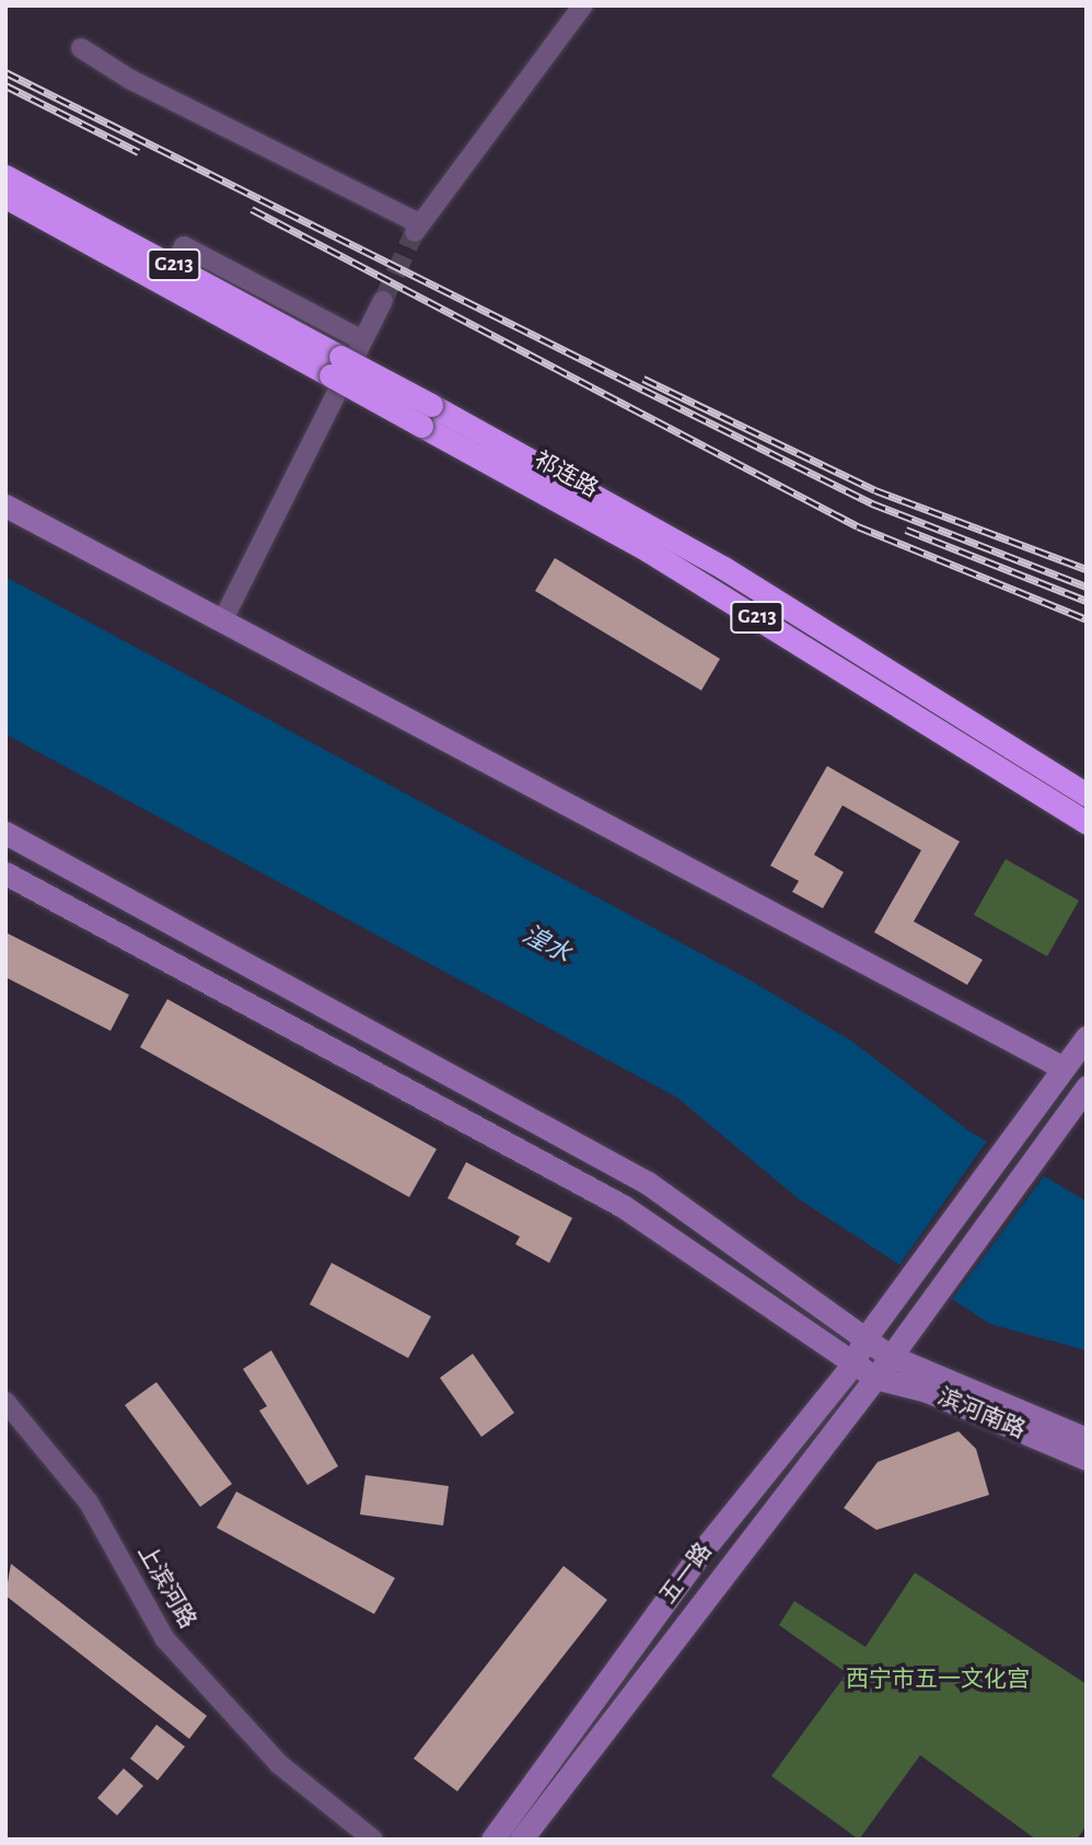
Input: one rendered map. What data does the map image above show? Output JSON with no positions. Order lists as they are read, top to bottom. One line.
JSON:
{"streets":{"highway":["G213","祁连路"],"street":["滨河南路","五一路","上滨河路"]},"crossings":[["滨河南路","五一路"]],"water":["湟水"],"parks":["西宁市五一文化宫"]}
